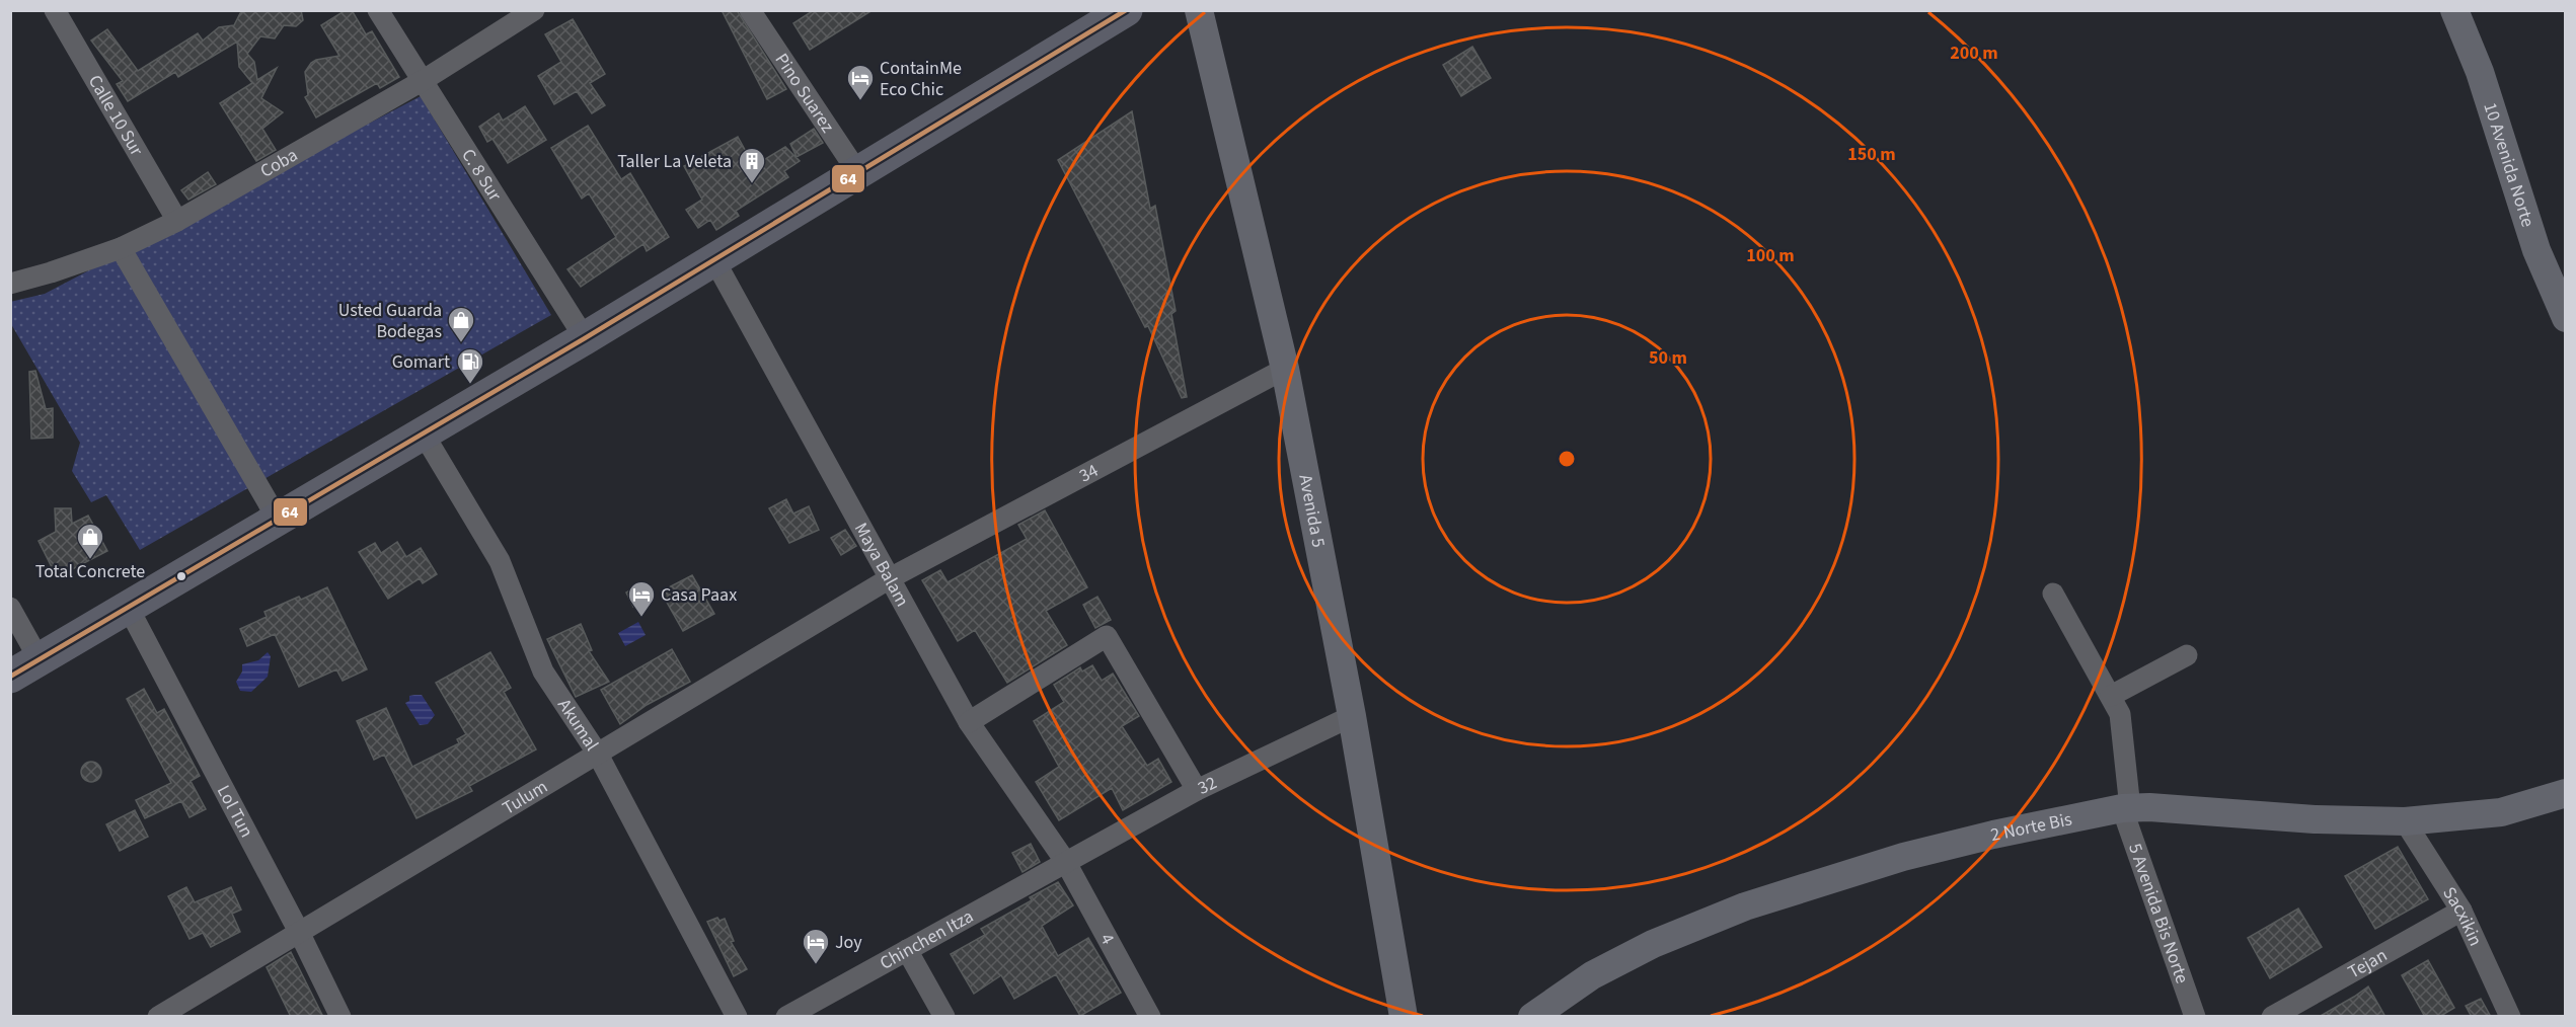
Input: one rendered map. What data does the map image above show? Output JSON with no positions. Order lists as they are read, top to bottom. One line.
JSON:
{"streets":{"street":["Pino Suarez","Calle 10 Sur","Coba","10 Avenida Norte","C. 8 Sur","34","Avenida 5","Maya Balam","Akumal","32","Tulum","Lol Tun","2 Norte Bis","5 Avenida Bis Norte","Sacxikin","Chinchen Itza","4","Tejan"]},"crossings":[["Calle 10 Sur","Coba"],["Coba","C. 8 Sur"],["34","Avenida 5"],["34","Maya Balam"],["34","Tulum"],["Avenida 5","32"],["Maya Balam","32"],["Maya Balam","Tulum"],["Maya Balam","Chinchen Itza"],["Maya Balam","4"],["Akumal","Tulum"],["32","Chinchen Itza"],["32","4"],["Tulum","Lol Tun"],["2 Norte Bis","5 Avenida Bis Norte"],["2 Norte Bis","Sacxikin"],["Sacxikin","Tejan"],["Chinchen Itza","4"]],"places":{"hotel":["ContainMe Eco Chic","Casa Paax","Joy"],"building":["Taller La Veleta"],"shop":["Usted Guarda Bodegas","Total Concrete"],"fuel station":["Gomart"]},"lines":["transit line 64"],"rings":["200 m","150 m","100 m","50 m"]}
